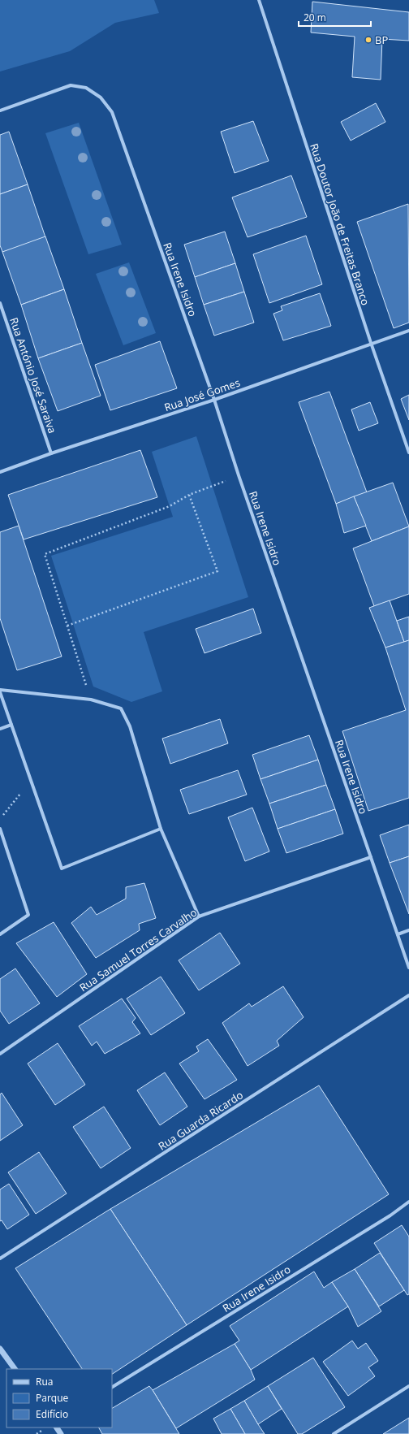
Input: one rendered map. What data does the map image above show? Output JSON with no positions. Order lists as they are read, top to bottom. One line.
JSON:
{"streets":{"street":["Rua Doutor João de Freitas Branco","Rua Irene Isidro","Rua António José Saraiva","Rua José Gomes","Rua Samuel Torres Carvalho","Rua Guarda Ricardo"]},"crossings":[["Rua Doutor João de Freitas Branco","Rua José Gomes"],["Rua Irene Isidro","Rua José Gomes"],["Rua Irene Isidro","Rua Samuel Torres Carvalho"],["Rua António José Saraiva","Rua José Gomes"]],"places":["BP"],"legend":["Rua","Parque","Edifício"],"scale_bar":"20 m"}
